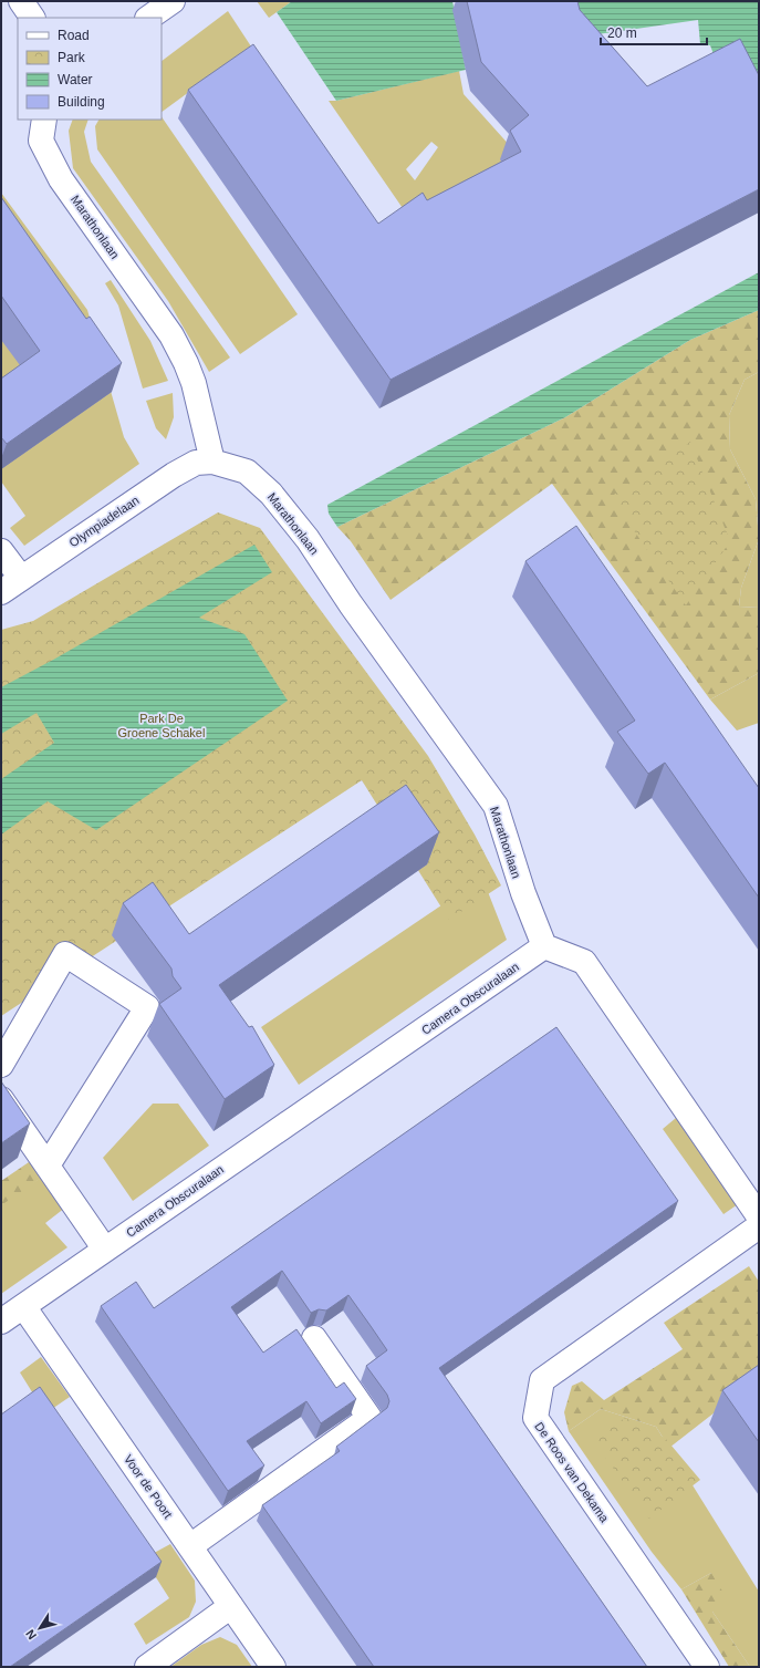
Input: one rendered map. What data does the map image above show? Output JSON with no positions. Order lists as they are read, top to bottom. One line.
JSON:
{"streets":{"street":["Marathonlaan","Olympiadelaan","Camera Obscuralaan","De Roos van Dekama","Voor de Poort"]},"crossings":[["Marathonlaan","Olympiadelaan"],["Marathonlaan","Camera Obscuralaan"],["Camera Obscuralaan","Voor de Poort"]],"parks":["Park De Groene Schakel"],"legend":["Road","Park","Water","Building"],"scale_bar":"20 m","north":"bottom left"}
